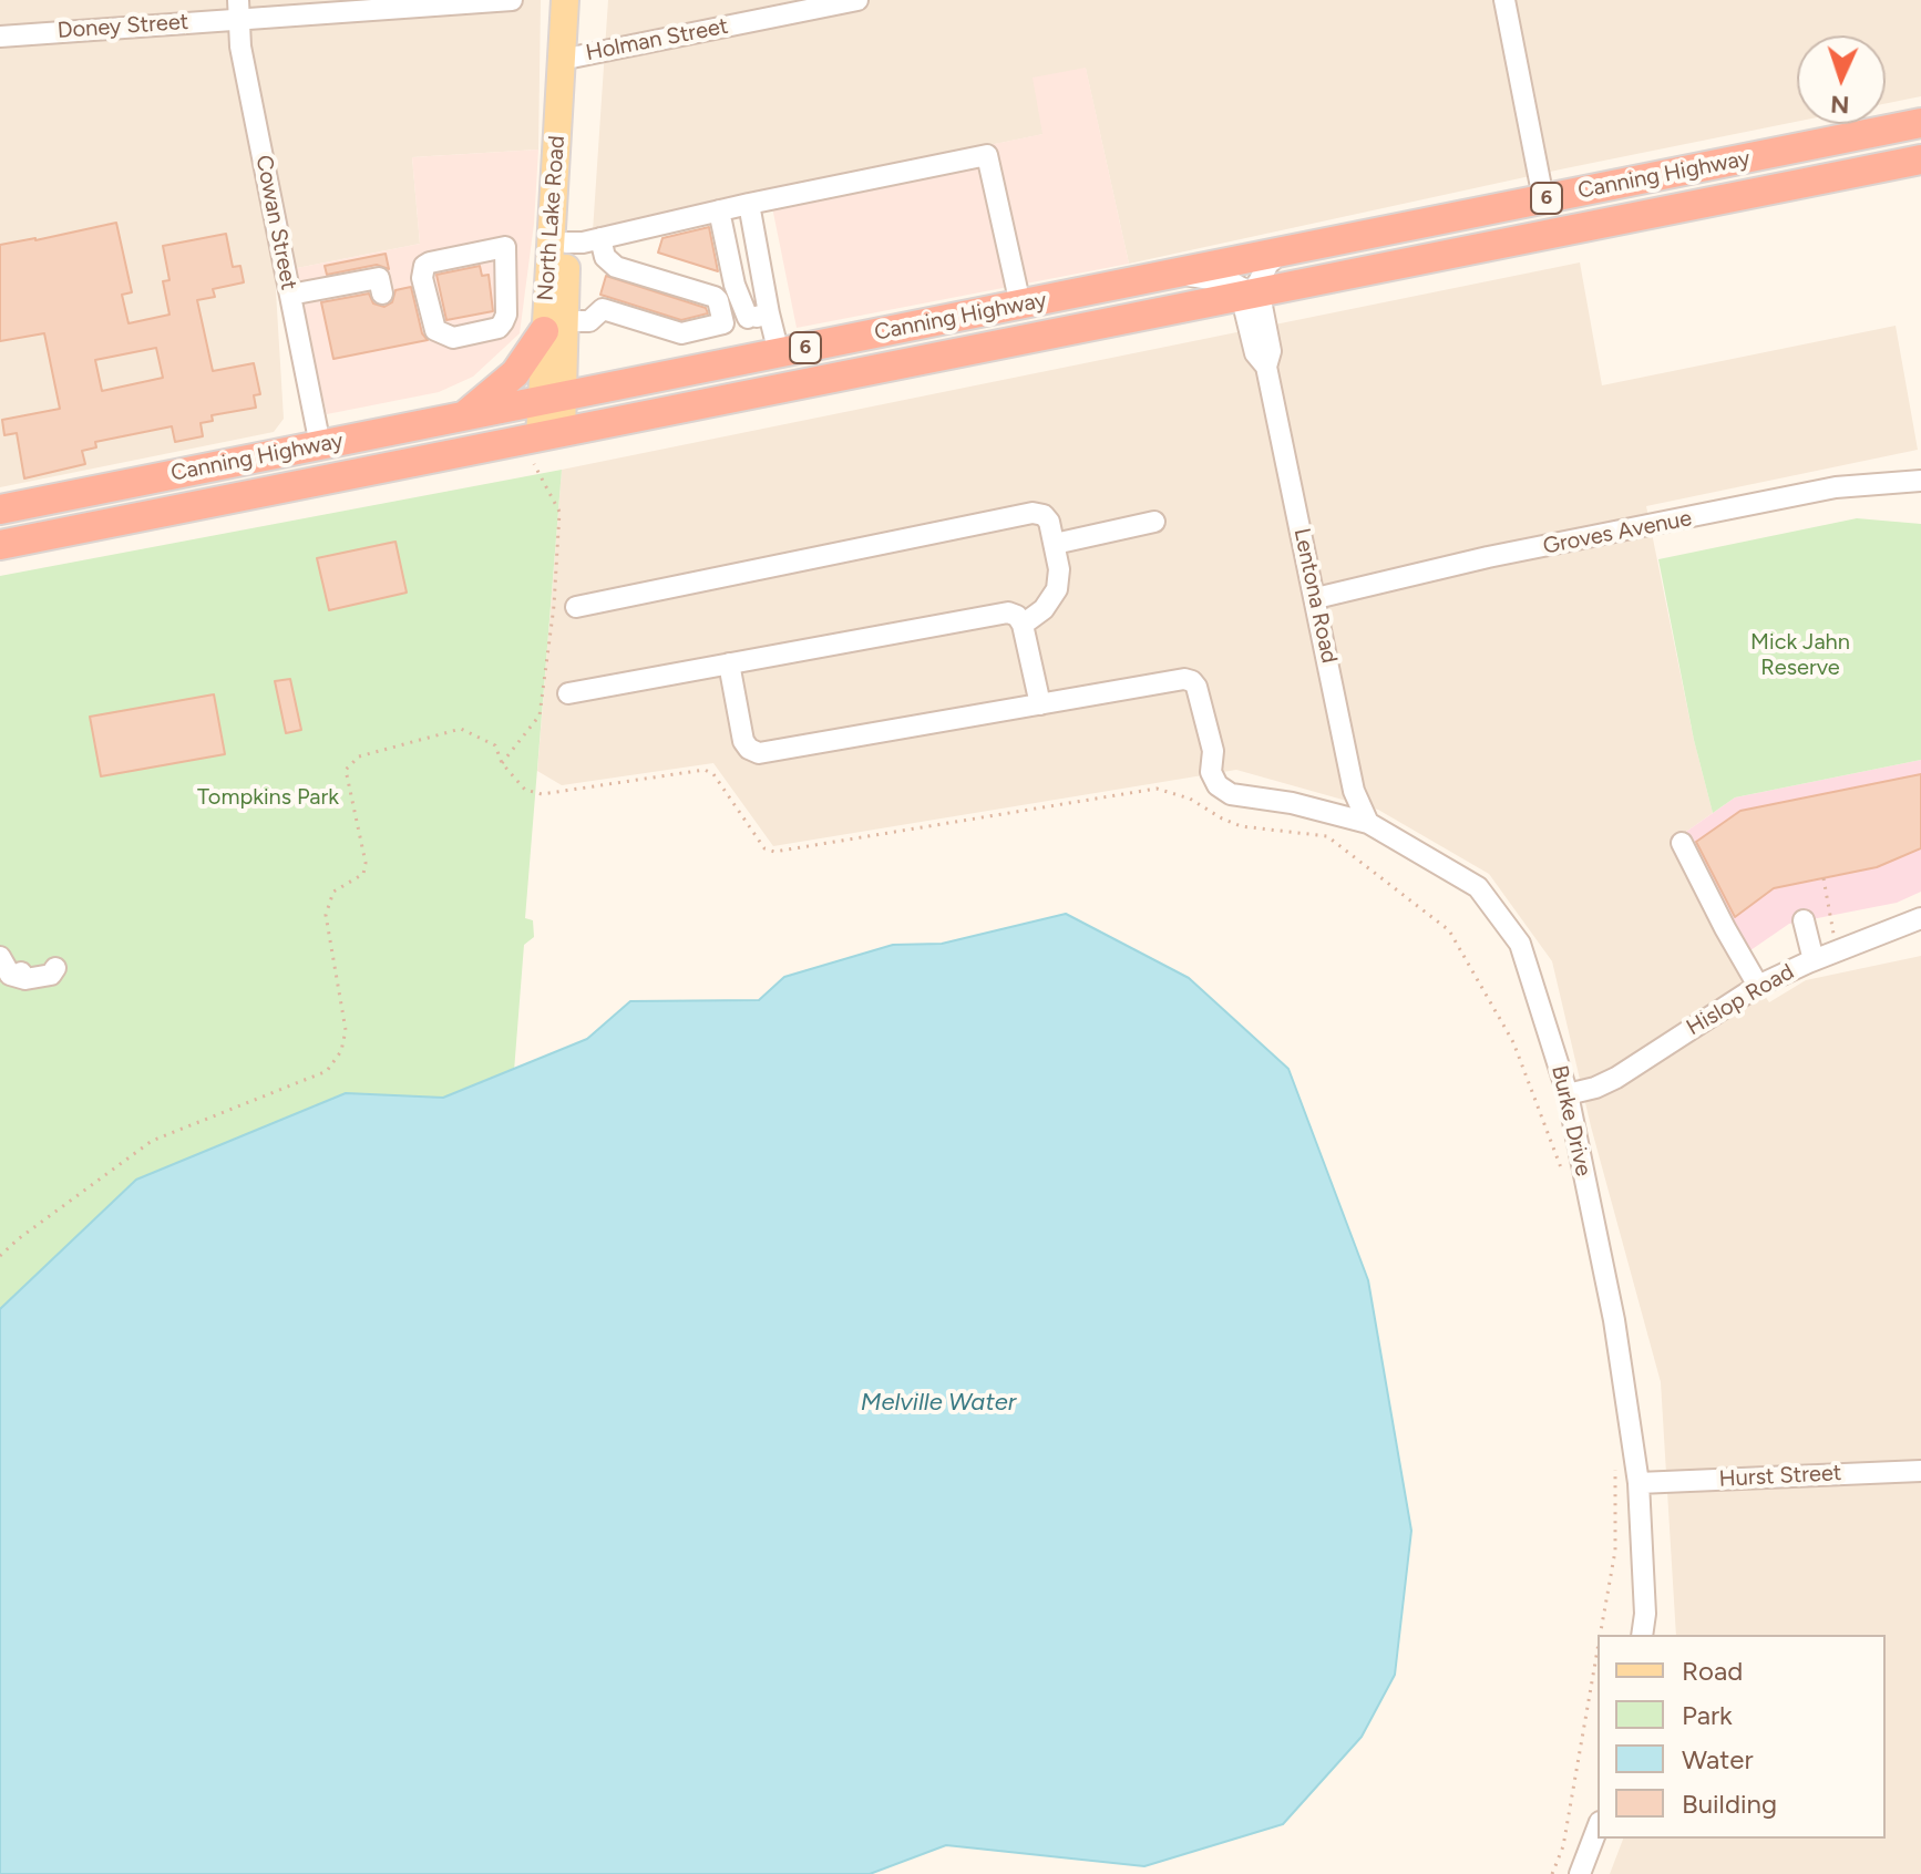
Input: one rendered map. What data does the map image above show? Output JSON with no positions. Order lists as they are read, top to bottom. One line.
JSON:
{"streets":{"highway":["Canning Highway","6"],"main road":["North Lake Road"],"street":["Doney Street","Holman Street","Cowan Street","Groves Avenue","Lentona Road","Hislop Road","Burke Drive","Hurst Street"]},"crossings":[["Doney Street","Cowan Street"],["Holman Street","North Lake Road"],["Canning Highway","North Lake Road"],["Canning Highway","Cowan Street"],["Canning Highway","Lentona Road"],["Groves Avenue","Lentona Road"],["Lentona Road","Burke Drive"],["Hislop Road","Burke Drive"],["Burke Drive","Hurst Street"]],"water":["Melville Water"],"parks":["Mick Jahn Reserve","Tompkins Park"],"legend":["Road","Park","Water","Building"],"north":"bottom"}
